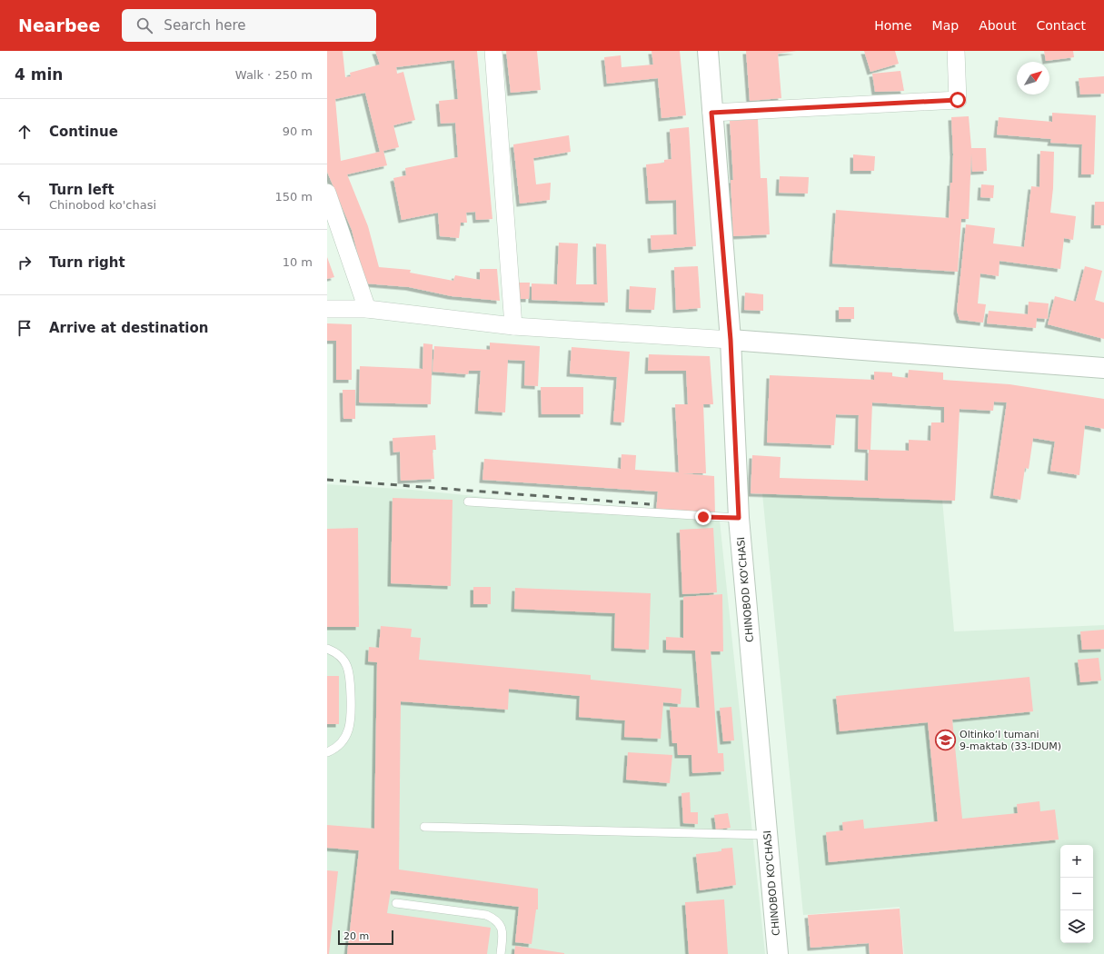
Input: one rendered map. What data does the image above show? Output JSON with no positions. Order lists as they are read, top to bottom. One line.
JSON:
{"streets":{"street":["CHINOBOD KO'CHASI"]},"places":{"school or university":["Oltinko‘l tumani 9-maktab (33-IDUM)"]},"scale_bar":"20 m","north":"top right","page":{"header":"Nearbee","search":"Search here","nav":["Home","Map","About","Contact"],"heading":["4 min","Walk · 250 m"],"list":[["Continue","90 m"],["Turn left","Chinobod ko'chasi","150 m"],["Turn right","10 m"],"Arrive at destination"],"map_buttons":["+","−"],"scale":"20 m"}}
